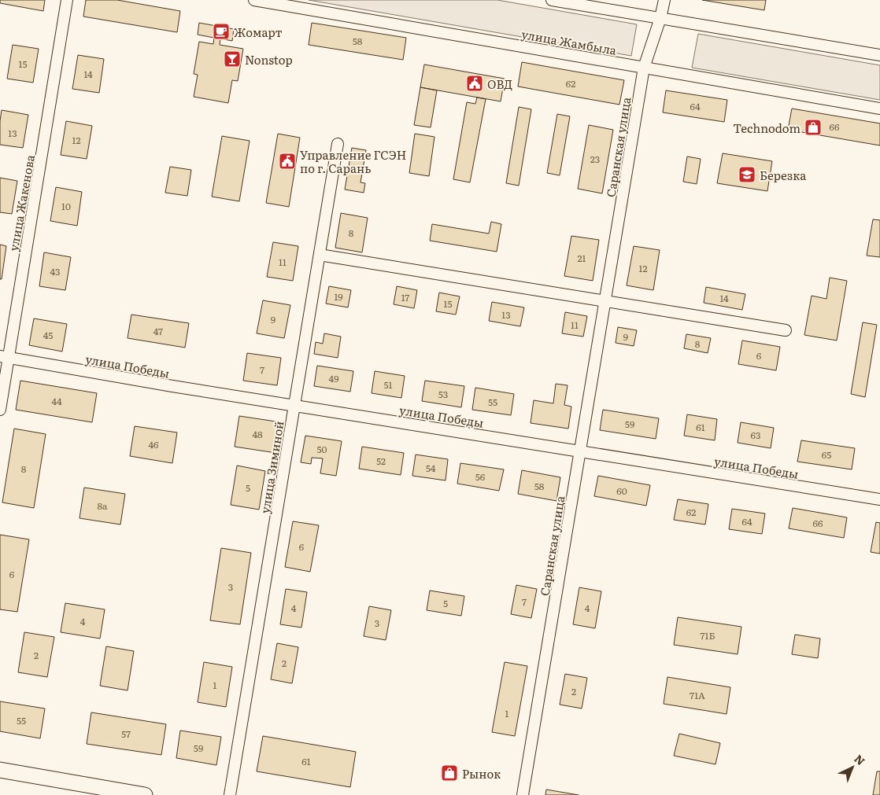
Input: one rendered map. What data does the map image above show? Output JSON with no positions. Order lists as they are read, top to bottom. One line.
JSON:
{"streets":{"street":["улица Жамбыла","Саранская улица","улица Жакенова","улица Победы","улица Зиминой"]},"crossings":[["улица Жамбыла","Саранская улица"],["Саранская улица","улица Победы"],["улица Жакенова","улица Победы"],["улица Победы","улица Зиминой"]],"places":{"cafe":["Жомарт"],"bar":["Nonstop"],"public building":["ОВД","Управление ГСЭН по г. Сарань"],"shop":["Technodom","Рынок"],"school or university":["Березка"]},"house_numbers":["58","15","14","62","64","66","13","12","23","10","8","21","11","12","43","19","17","14","15","13","9","11","47","45","9","8","6","7","49","51","53","44","55","59","61","48","63","46","50","65","52","54","8","56","58","5","60","8а","62","64","66","6","6","3","7","5","4","4","4","3","71Б","2","2","1","2","71А","1","55","57","59","61"],"north":"top right"}
